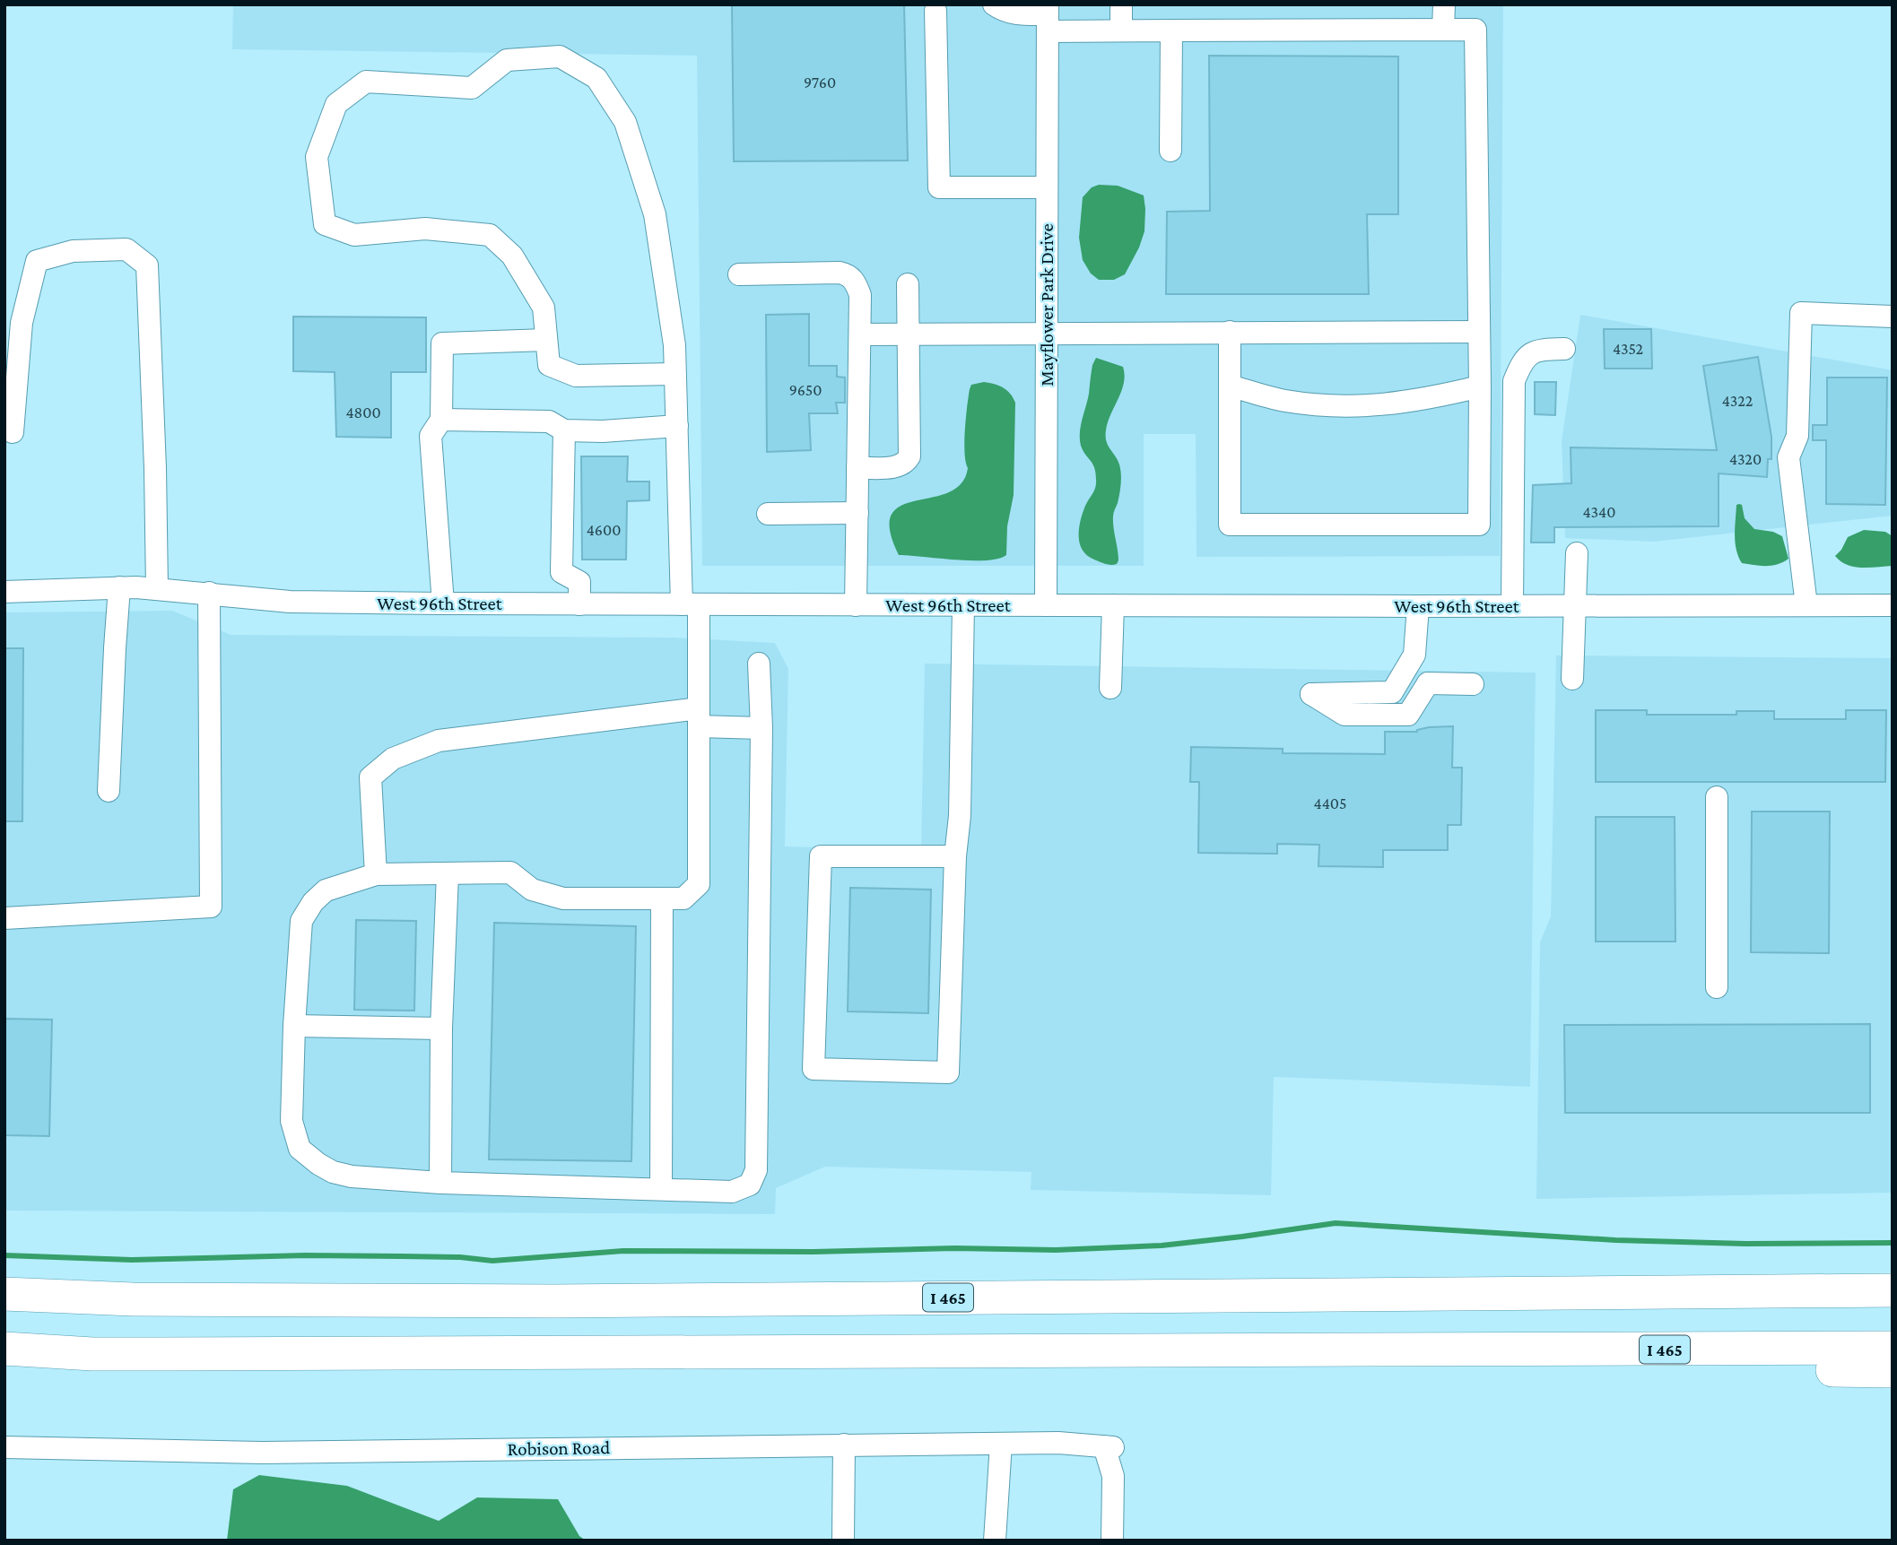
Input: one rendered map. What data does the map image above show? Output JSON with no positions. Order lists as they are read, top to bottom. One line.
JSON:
{"streets":{"highway":["I 465"],"street":["Mayflower Park Drive","West 96th Street","Robison Road"]},"crossings":[["Mayflower Park Drive","West 96th Street"]],"house_numbers":["9760","4352","9650","4322","4800","4320","4340","4600","4405"]}
